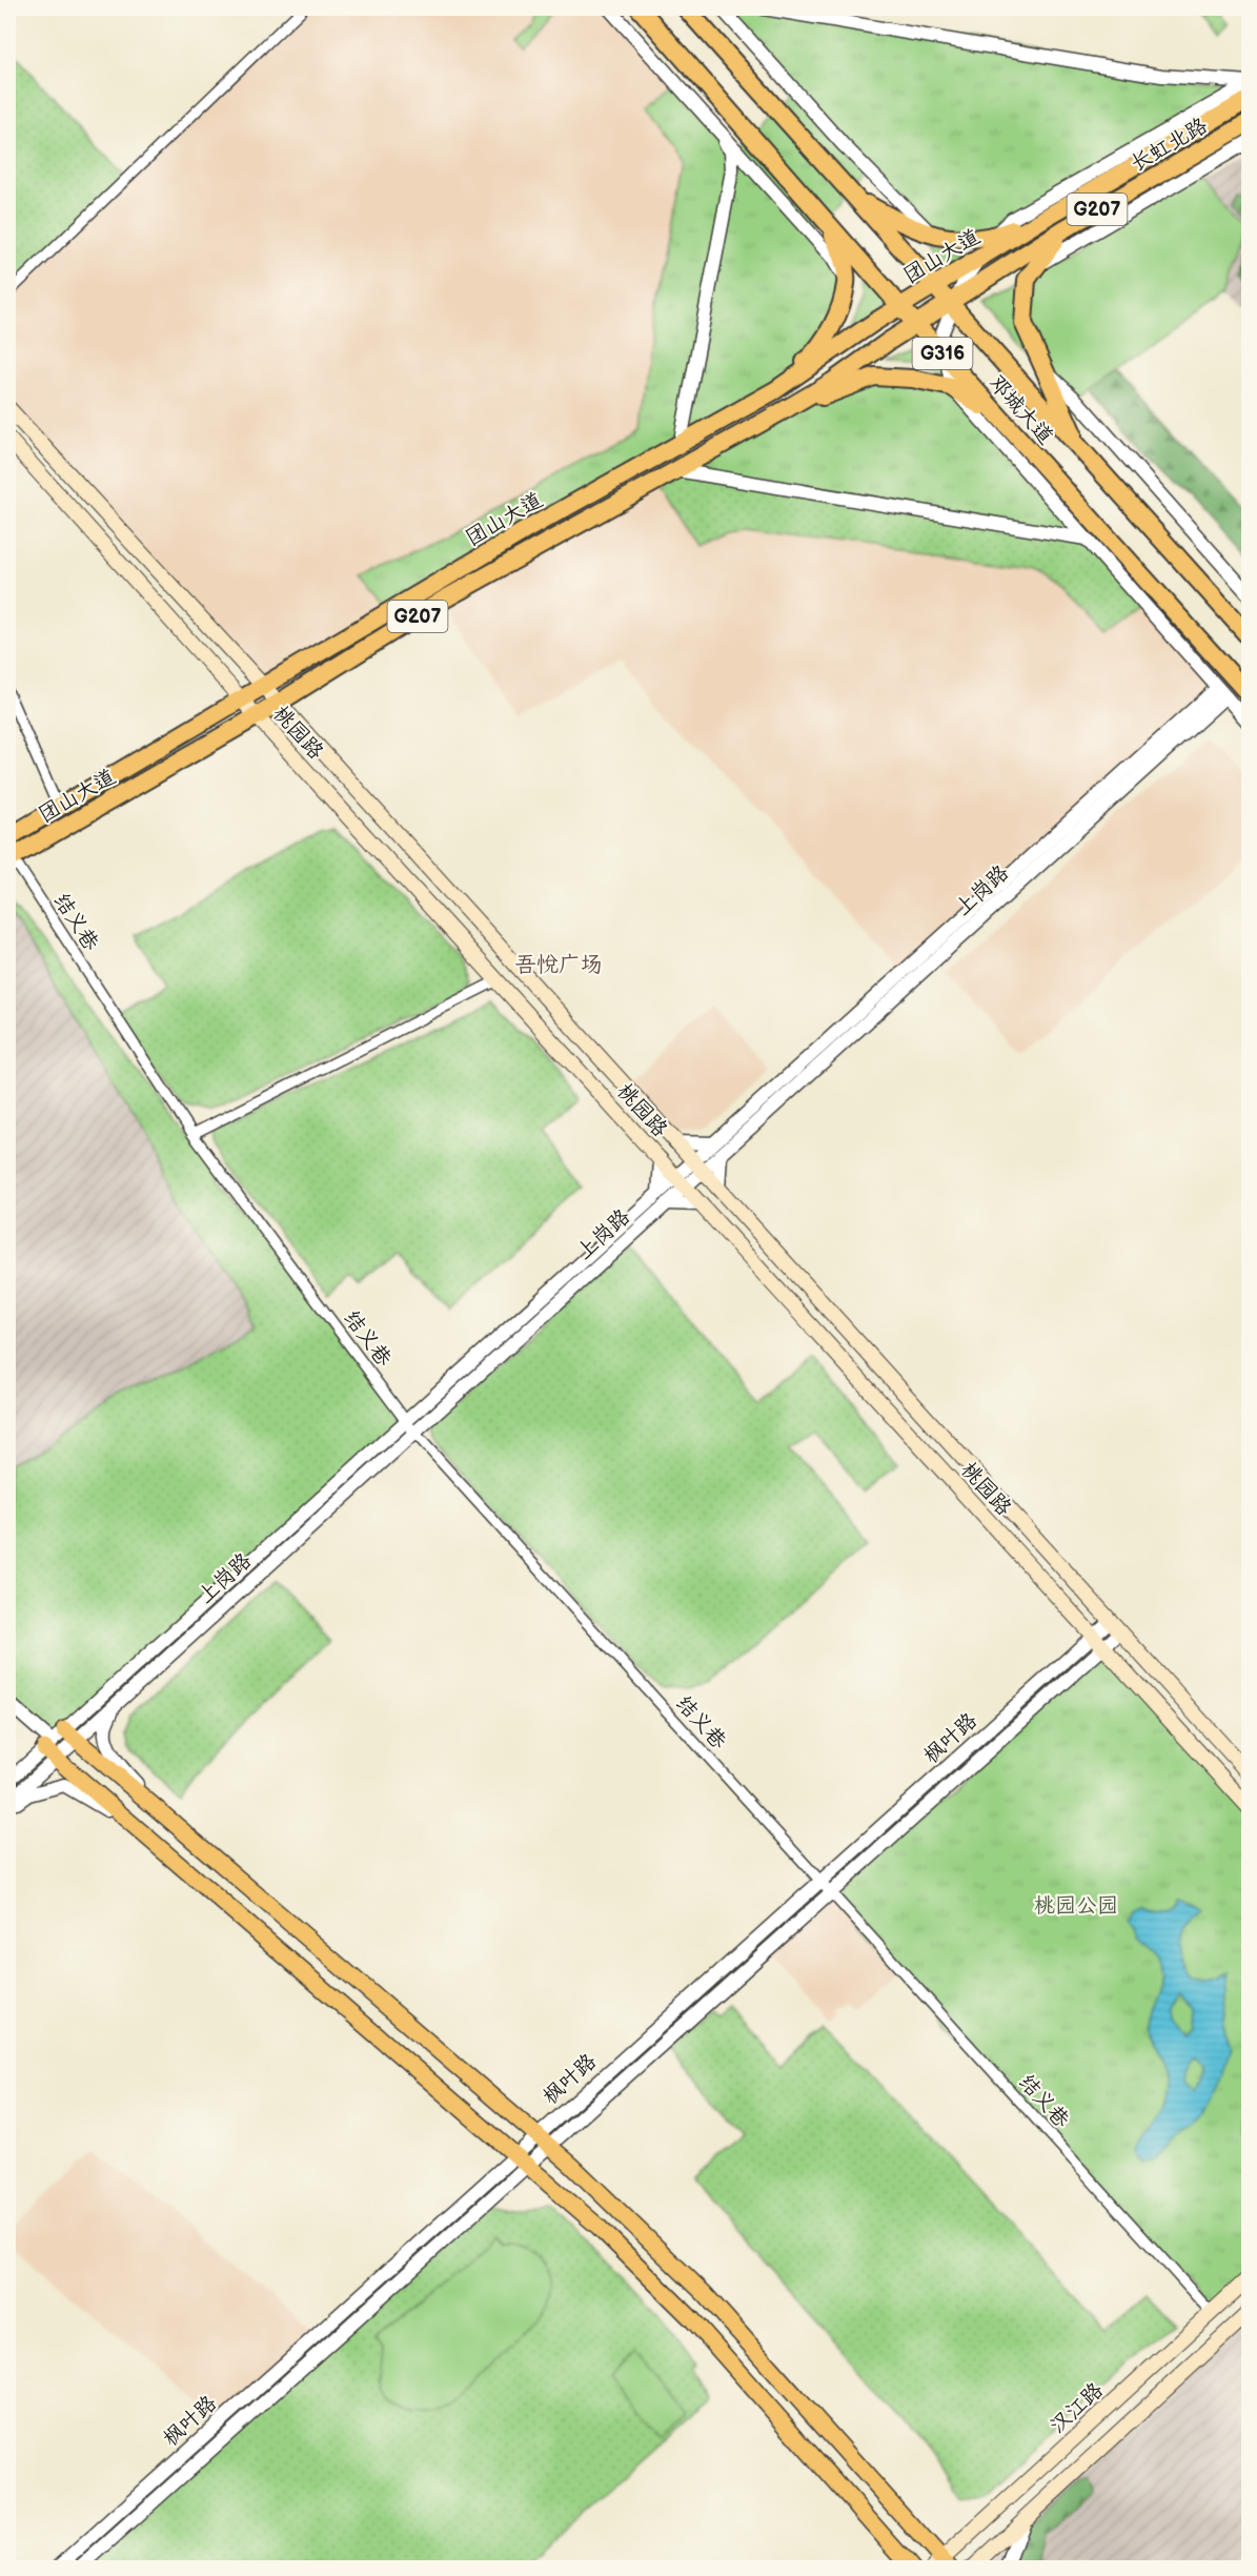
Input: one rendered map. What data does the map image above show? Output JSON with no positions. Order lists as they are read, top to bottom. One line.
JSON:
{"streets":{"highway":["长虹北路","G207","团山大道","G316","邓城大道"],"main road":["桃园路","汉江路"],"street":["上岗路","结义巷","枫叶路"]},"crossings":[["长虹北路","团山大道"],["长虹北路","邓城大道"],["团山大道","邓城大道"],["团山大道","桃园路"],["团山大道","结义巷"],["桃园路","上岗路"],["桃园路","枫叶路"],["上岗路","结义巷"],["结义巷","枫叶路"],["结义巷","汉江路"]],"districts":["吾悦广场"],"parks":["桃园公园"]}
